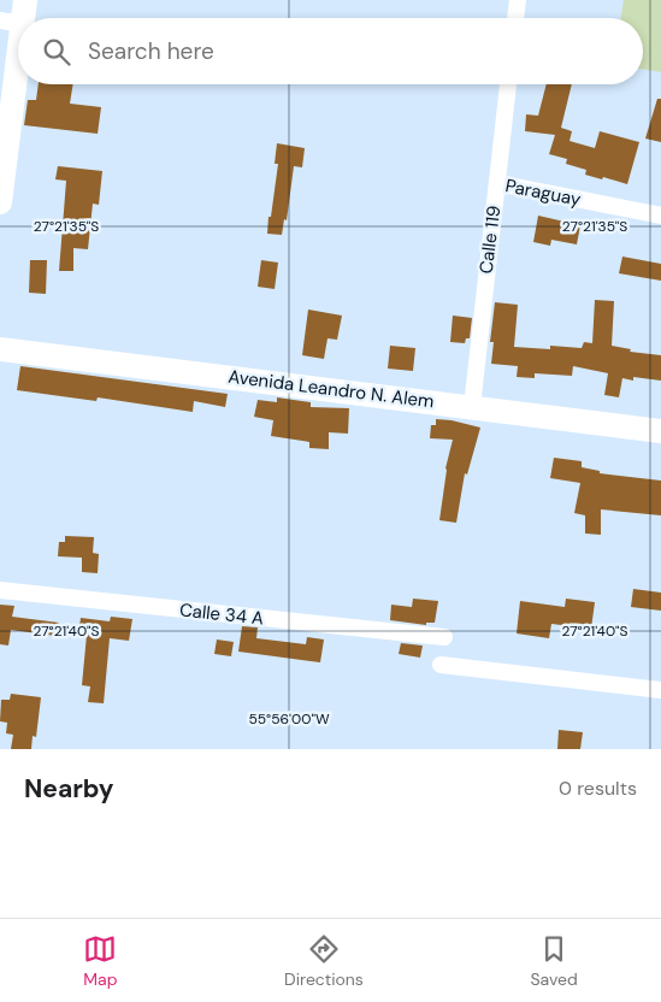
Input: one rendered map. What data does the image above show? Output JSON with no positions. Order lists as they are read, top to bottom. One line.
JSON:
{"streets":{"main road":["Avenida Leandro N. Alem"],"street":["Paraguay","Calle 119","Calle 34 A"]},"crossings":[["Paraguay","Calle 119"],["Calle 119","Avenida Leandro N. Alem"]],"page":{"search":"Search here","heading":["Nearby","0 results"],"nav":["Map","Directions","Saved"]},"coordinates":["27°21'35\"S","27°21'40\"S","55°56'00\"W"]}
